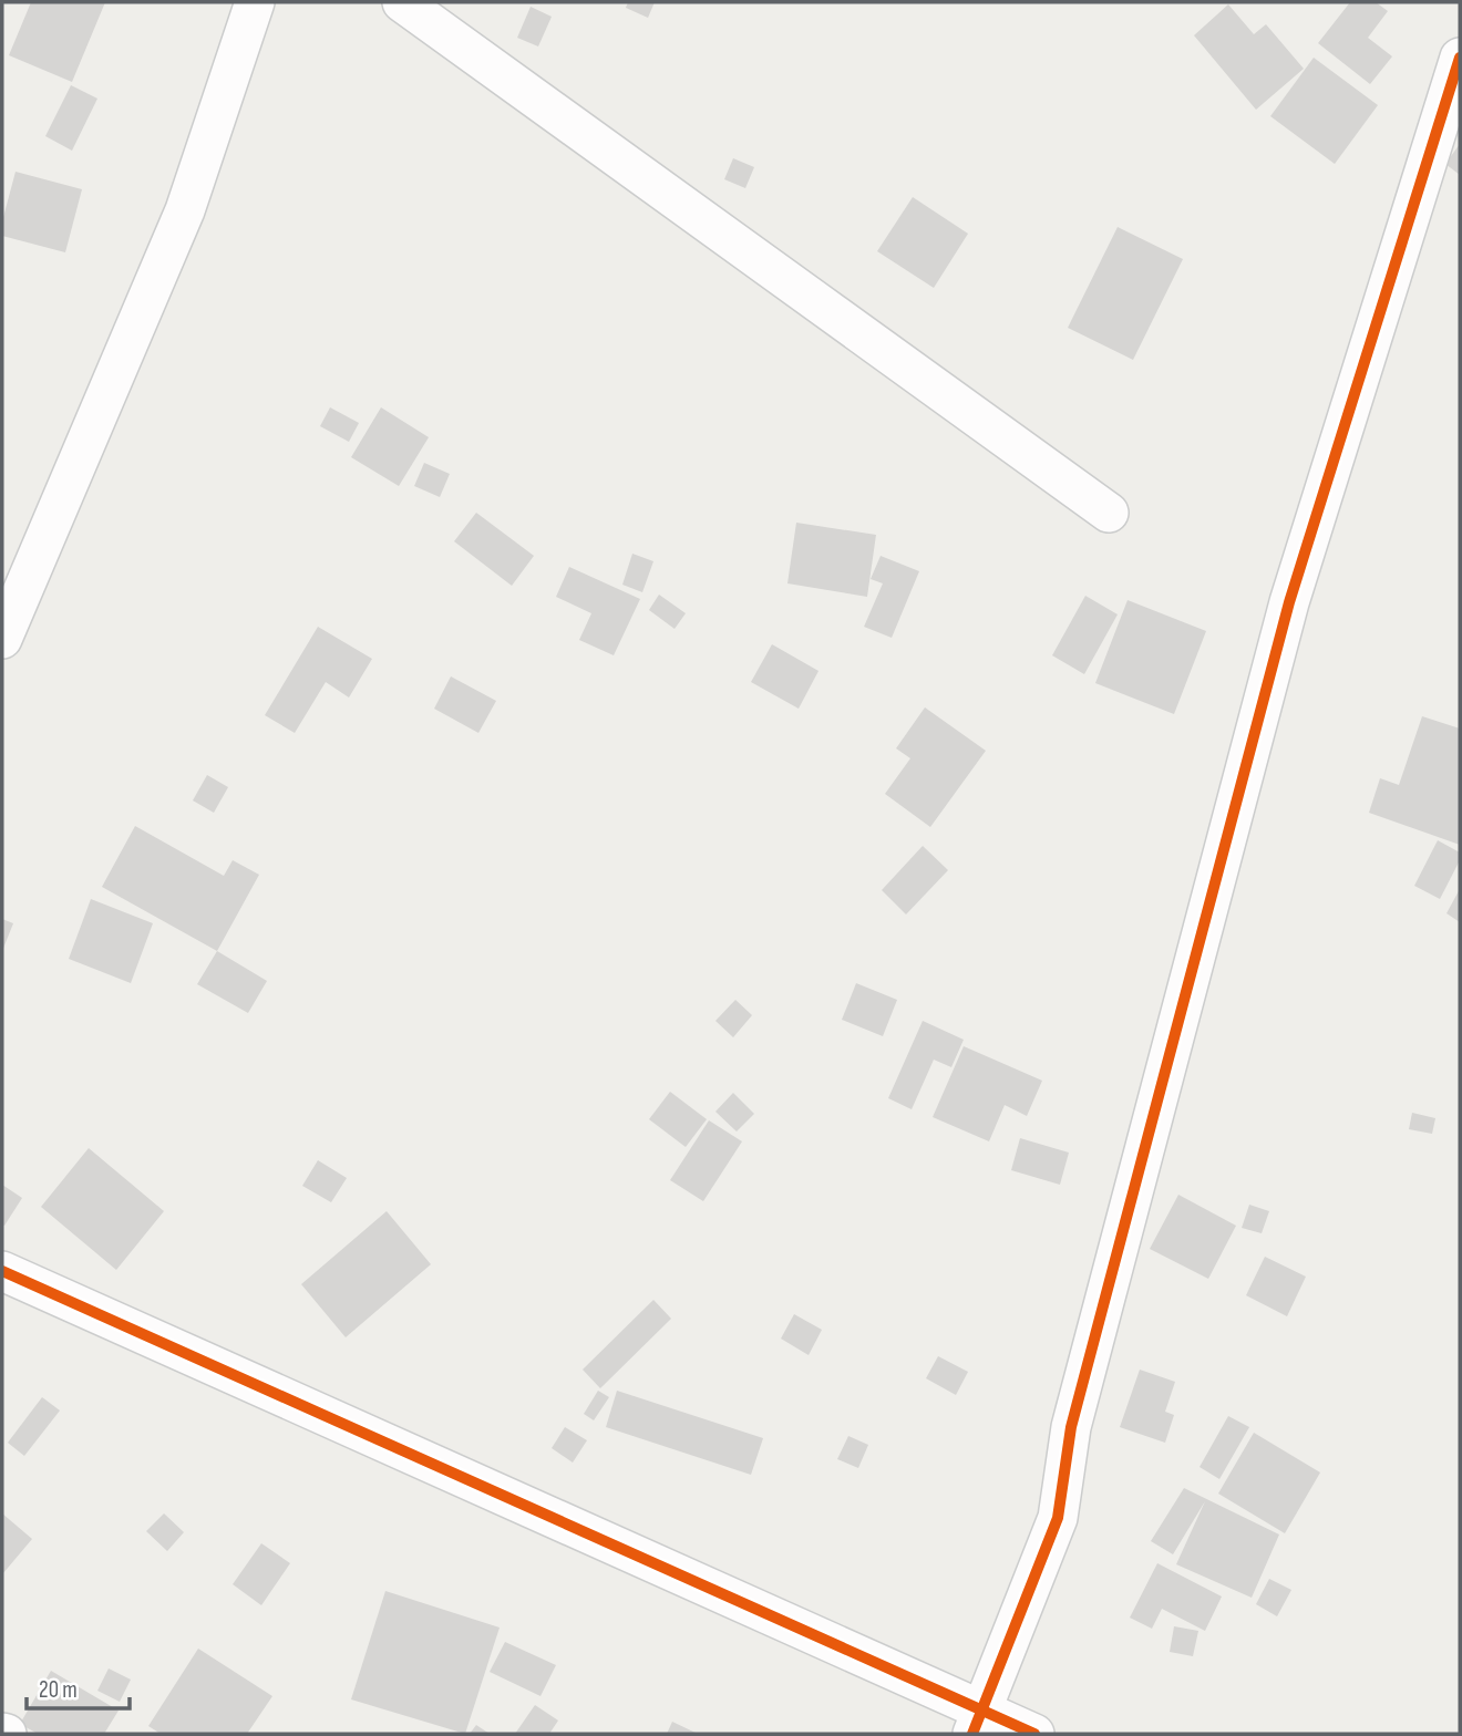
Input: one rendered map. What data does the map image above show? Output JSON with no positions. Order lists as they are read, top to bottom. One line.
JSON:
{"scale_bar":"20 m"}
